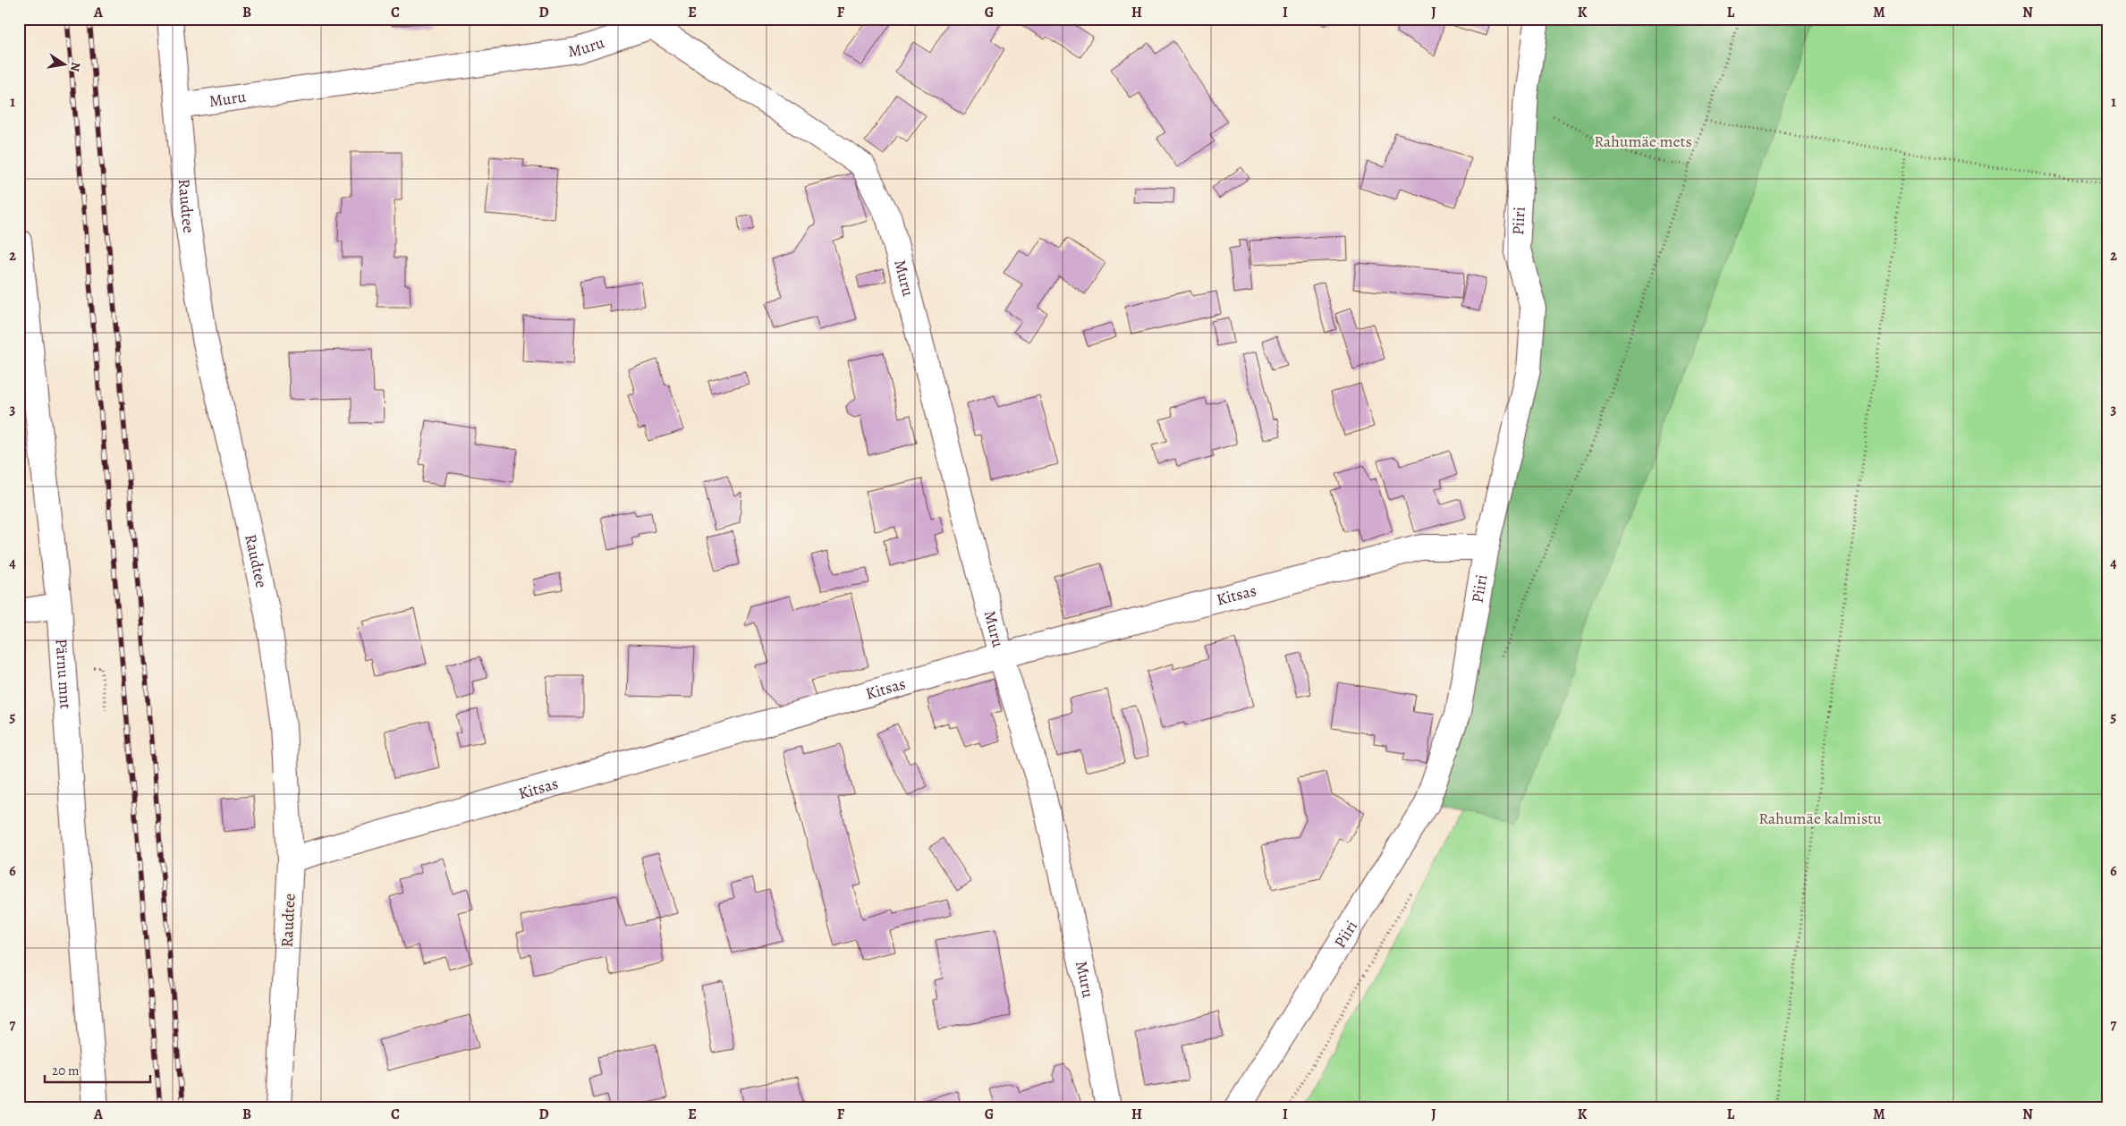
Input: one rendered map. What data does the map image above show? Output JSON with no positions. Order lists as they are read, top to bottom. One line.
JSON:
{"streets":{"street":["Muru","Raudtee","Piiri","Kitsas","Pärnu mnt"]},"crossings":[["Muru","Raudtee"],["Muru","Kitsas"],["Raudtee","Kitsas"],["Piiri","Kitsas"]],"parks":["Rahumäe mets","Rahumäe kalmistu"],"scale_bar":"20 m","north":"right","grid":{"columns":["A","B","C","D","E","F","G","H","I","J","K","L","M","N"],"rows":["1","2","3","4","5","6","7"]}}
